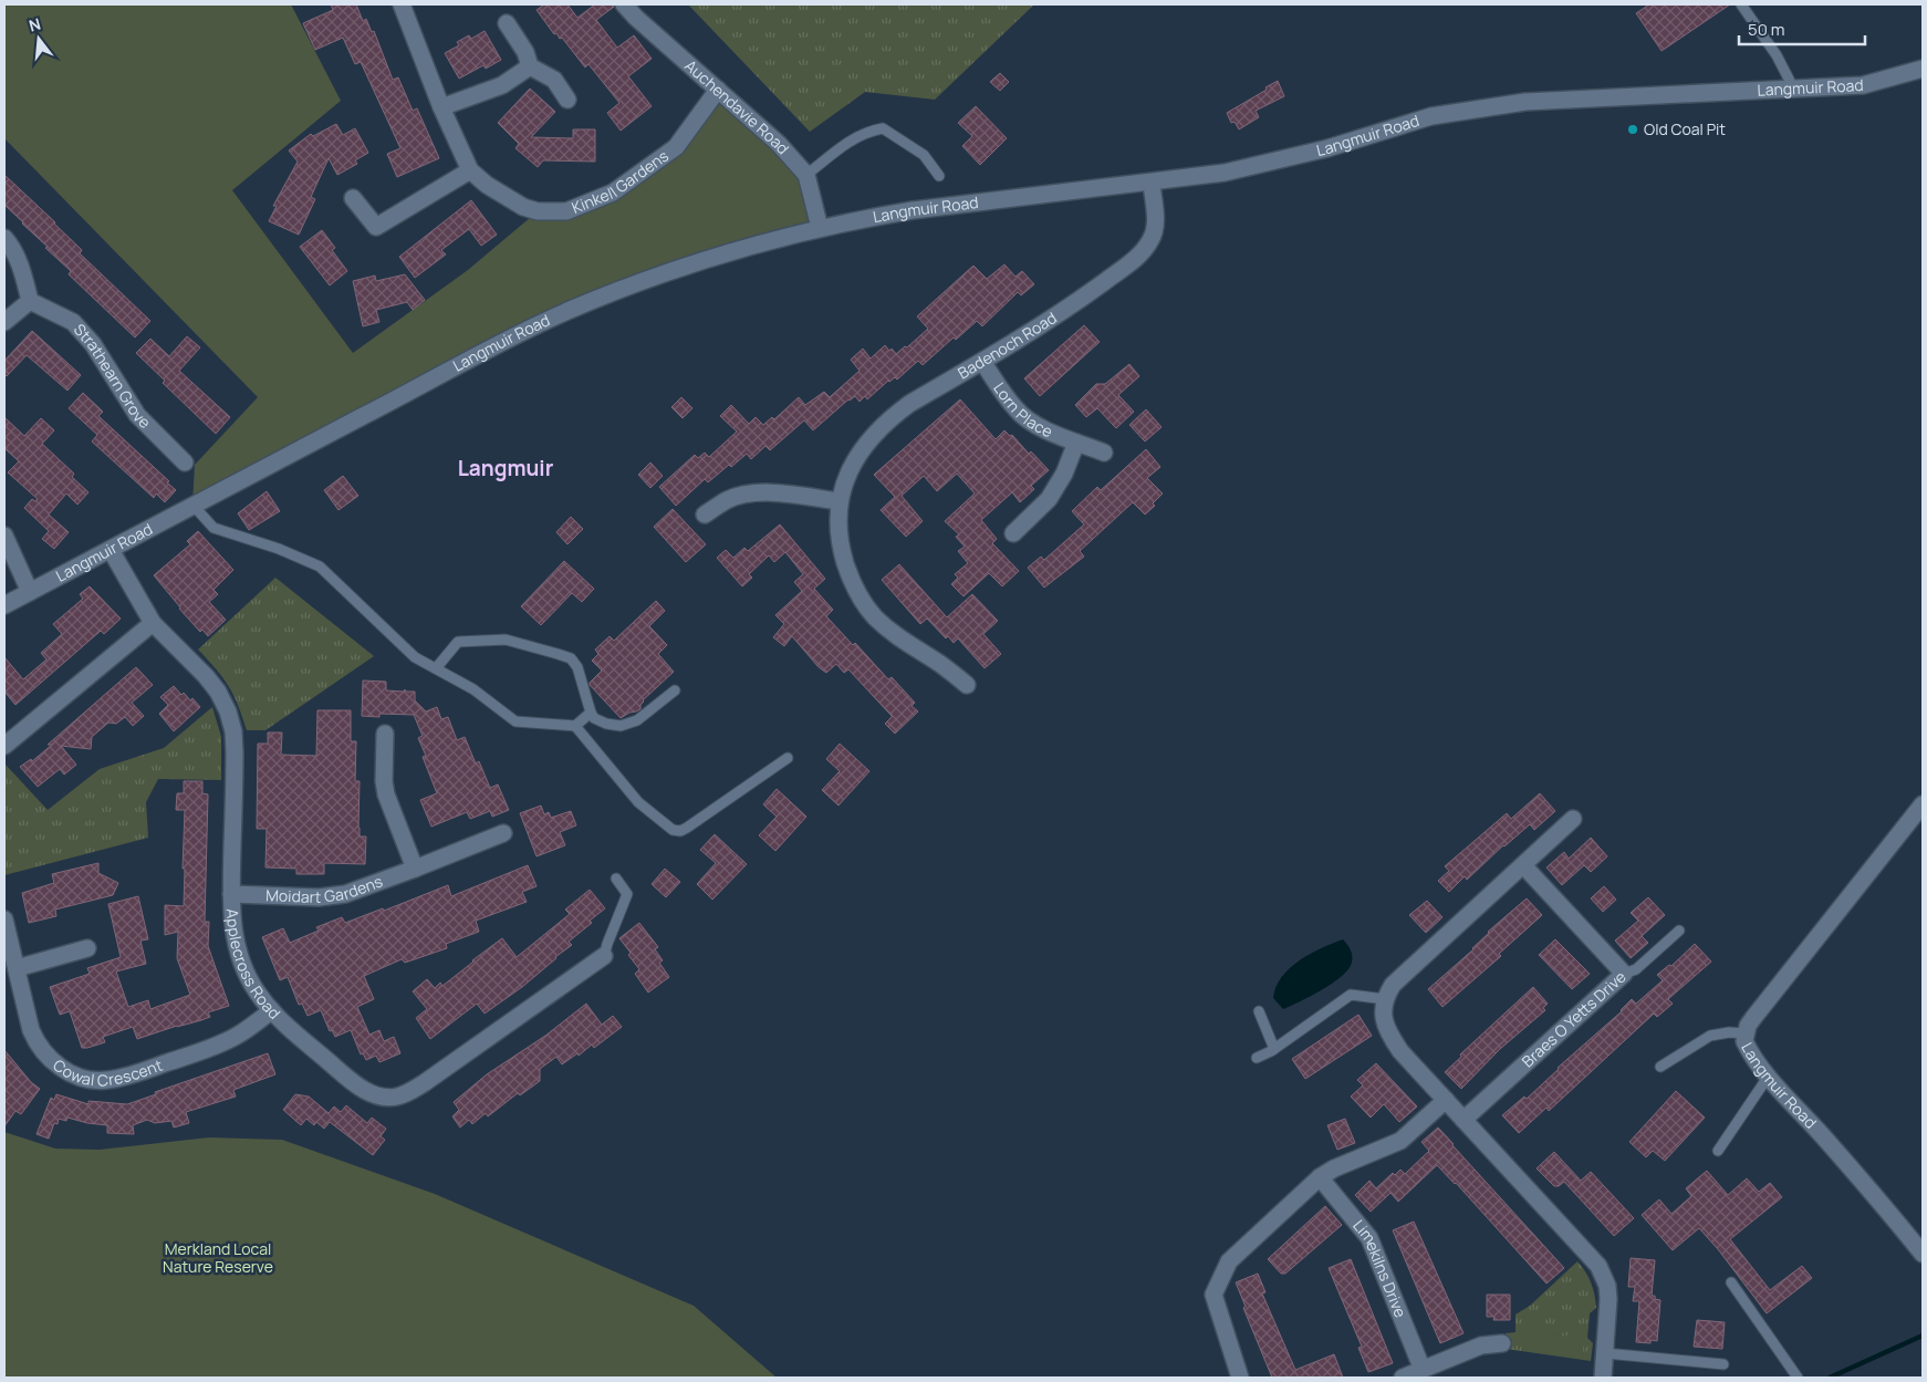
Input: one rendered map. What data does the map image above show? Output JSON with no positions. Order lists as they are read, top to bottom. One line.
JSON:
{"streets":{"street":["Langmuir Road","Auchendavie Road","Kinkell Gardens","Badenoch Road","Strathearn Grove","Lorn Place","Moidart Gardens","Applecross Road","Braes O Yetts Drive","Cowal Crescent","Limekilns Drive"]},"crossings":[["Langmuir Road","Auchendavie Road"],["Langmuir Road","Badenoch Road"],["Langmuir Road","Applecross Road"],["Auchendavie Road","Kinkell Gardens"],["Badenoch Road","Lorn Place"],["Moidart Gardens","Applecross Road"],["Applecross Road","Cowal Crescent"]],"districts":["Langmuir"],"parks":["Merkland Local Nature Reserve"],"places":["Old Coal Pit"],"scale_bar":"50 m","north":"top"}
